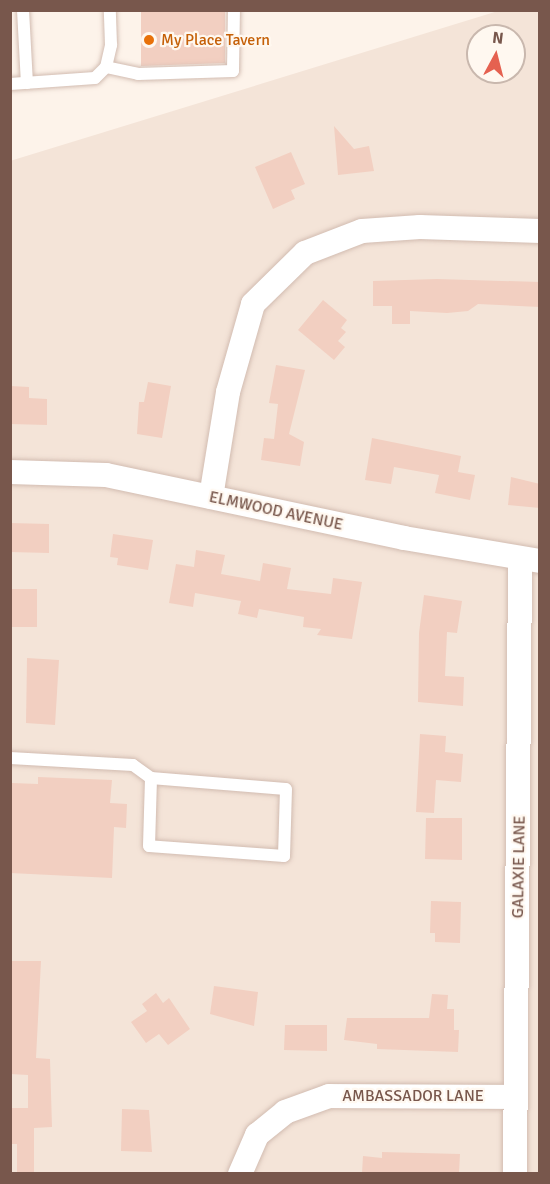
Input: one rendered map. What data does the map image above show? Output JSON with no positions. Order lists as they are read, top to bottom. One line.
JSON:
{"streets":{"street":["ELMWOOD AVENUE","GALAXIE LANE","AMBASSADOR LANE"]},"crossings":[["ELMWOOD AVENUE","GALAXIE LANE"],["GALAXIE LANE","AMBASSADOR LANE"]],"places":["My Place Tavern"],"north":"top"}
